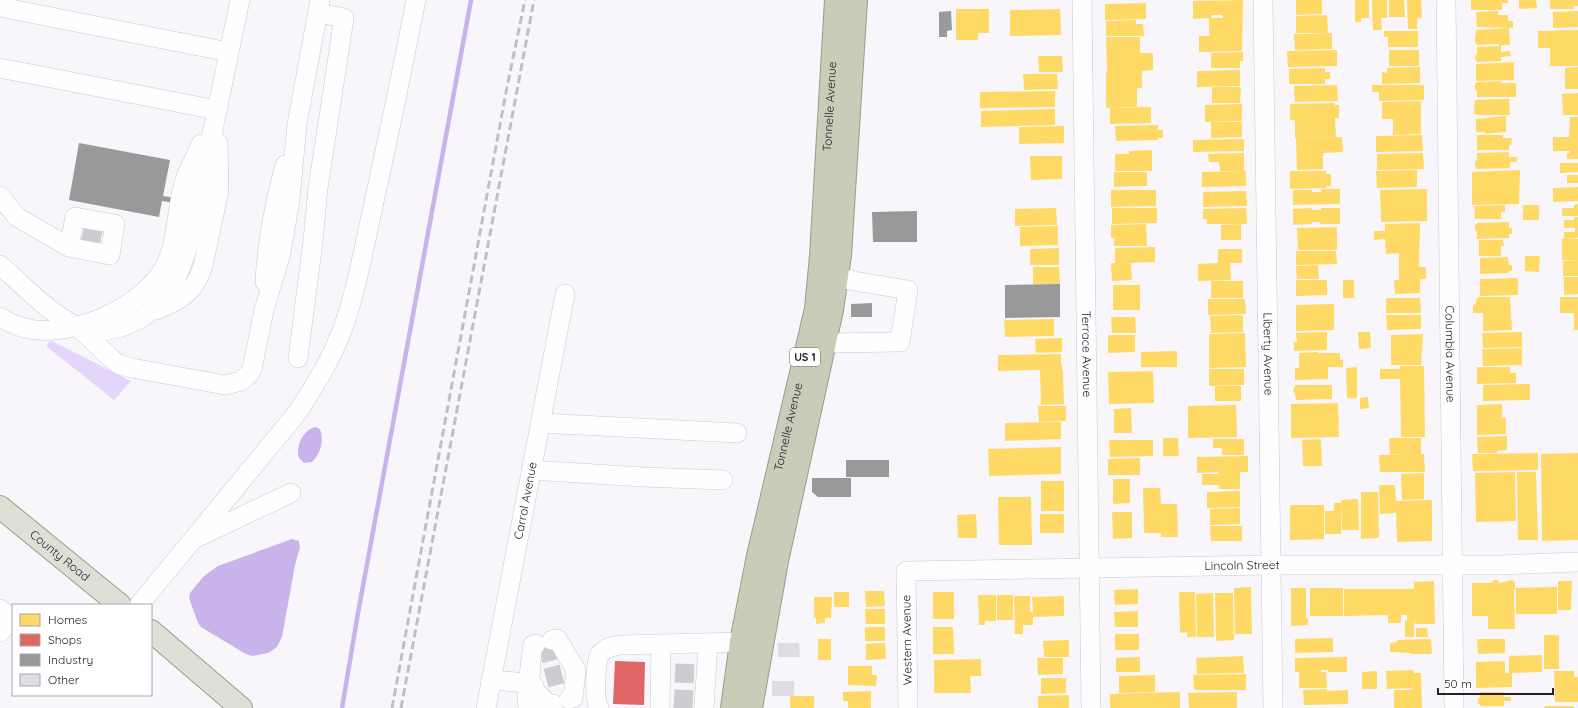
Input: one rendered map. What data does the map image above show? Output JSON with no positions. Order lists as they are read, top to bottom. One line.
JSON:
{"streets":{"highway":["Tonnelle Avenue","US 1"],"main road":["County Road"],"street":["Terrace Avenue","Liberty Avenue","Columbia Avenue","Carrol Avenue","Lincoln Street","Western Avenue"]},"crossings":[["Terrace Avenue","Lincoln Street"],["Liberty Avenue","Lincoln Street"],["Columbia Avenue","Lincoln Street"],["Lincoln Street","Western Avenue"]],"legend":["Homes","Shops","Industry","Other"],"scale_bar":"50 m"}
